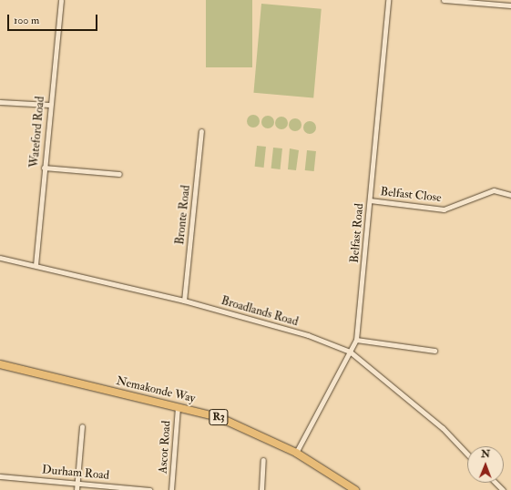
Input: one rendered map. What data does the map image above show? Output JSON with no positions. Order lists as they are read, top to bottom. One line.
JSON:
{"streets":{"highway":["Nemakonde Way","R3"],"street":["Wateford Road","Belfast Close","Bronte Road","Belfast Road","Broadlands Road","Ascot Road","Durham Road"]},"crossings":[["Wateford Road","Broadlands Road"],["Belfast Close","Belfast Road"],["Bronte Road","Broadlands Road"],["Belfast Road","Broadlands Road"],["Belfast Road","Nemakonde Way"],["Nemakonde Way","Ascot Road"]],"scale_bar":"100 m","north":"top"}
